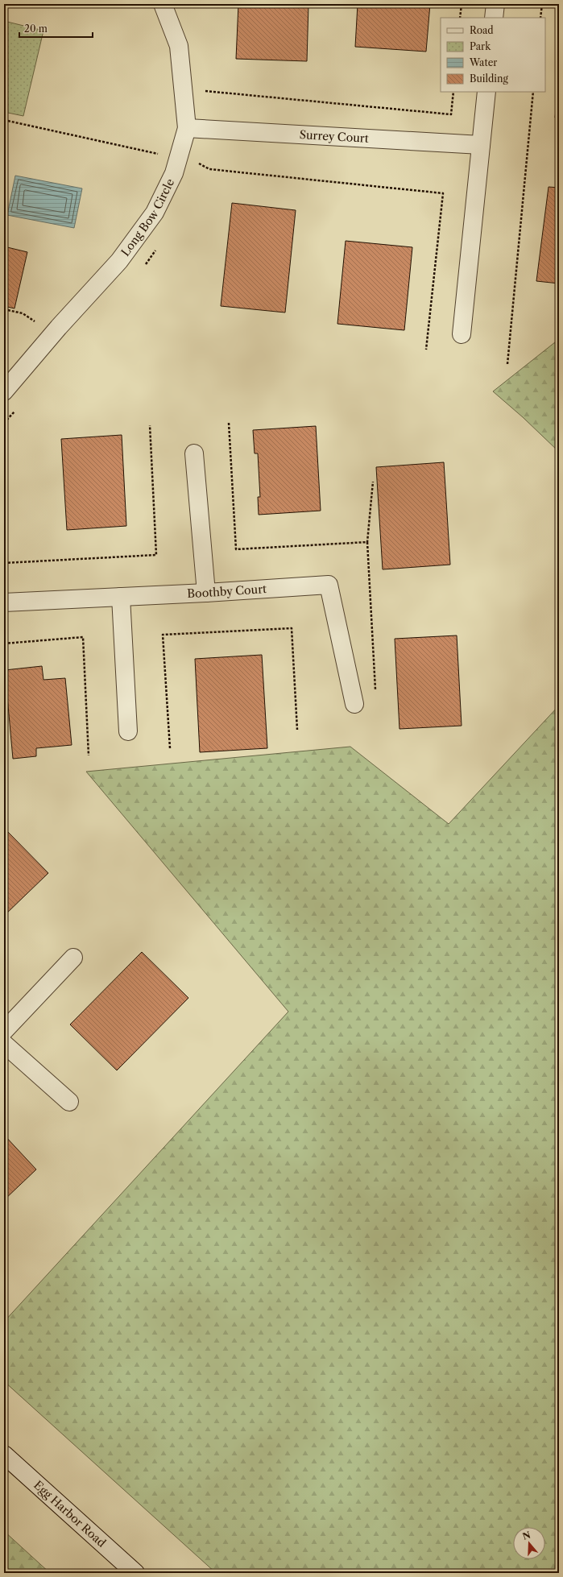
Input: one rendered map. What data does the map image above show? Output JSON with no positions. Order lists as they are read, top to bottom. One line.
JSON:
{"streets":{"street":["Surrey Court","Long Bow Circle","Boothby Court","Egg Harbor Road"]},"crossings":[["Surrey Court","Long Bow Circle"]],"legend":["Road","Park","Water","Building"],"scale_bar":"20 m","north":"top"}
